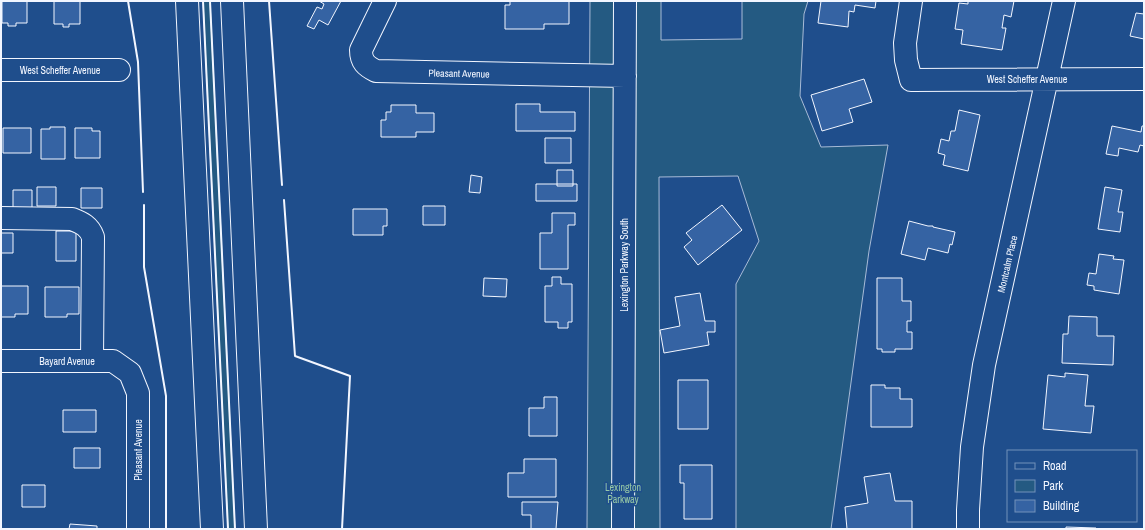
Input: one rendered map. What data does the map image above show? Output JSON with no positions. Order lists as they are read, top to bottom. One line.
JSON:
{"streets":{"main road":["West Scheffer Avenue","Pleasant Avenue","Montcalm Place","Lexington Parkway South","Bayard Avenue"]},"crossings":[["West Scheffer Avenue","Montcalm Place"],["Pleasant Avenue","Lexington Parkway South"],["Pleasant Avenue","Bayard Avenue"]],"parks":["Lexington Parkway"],"legend":["Road","Park","Building"]}
